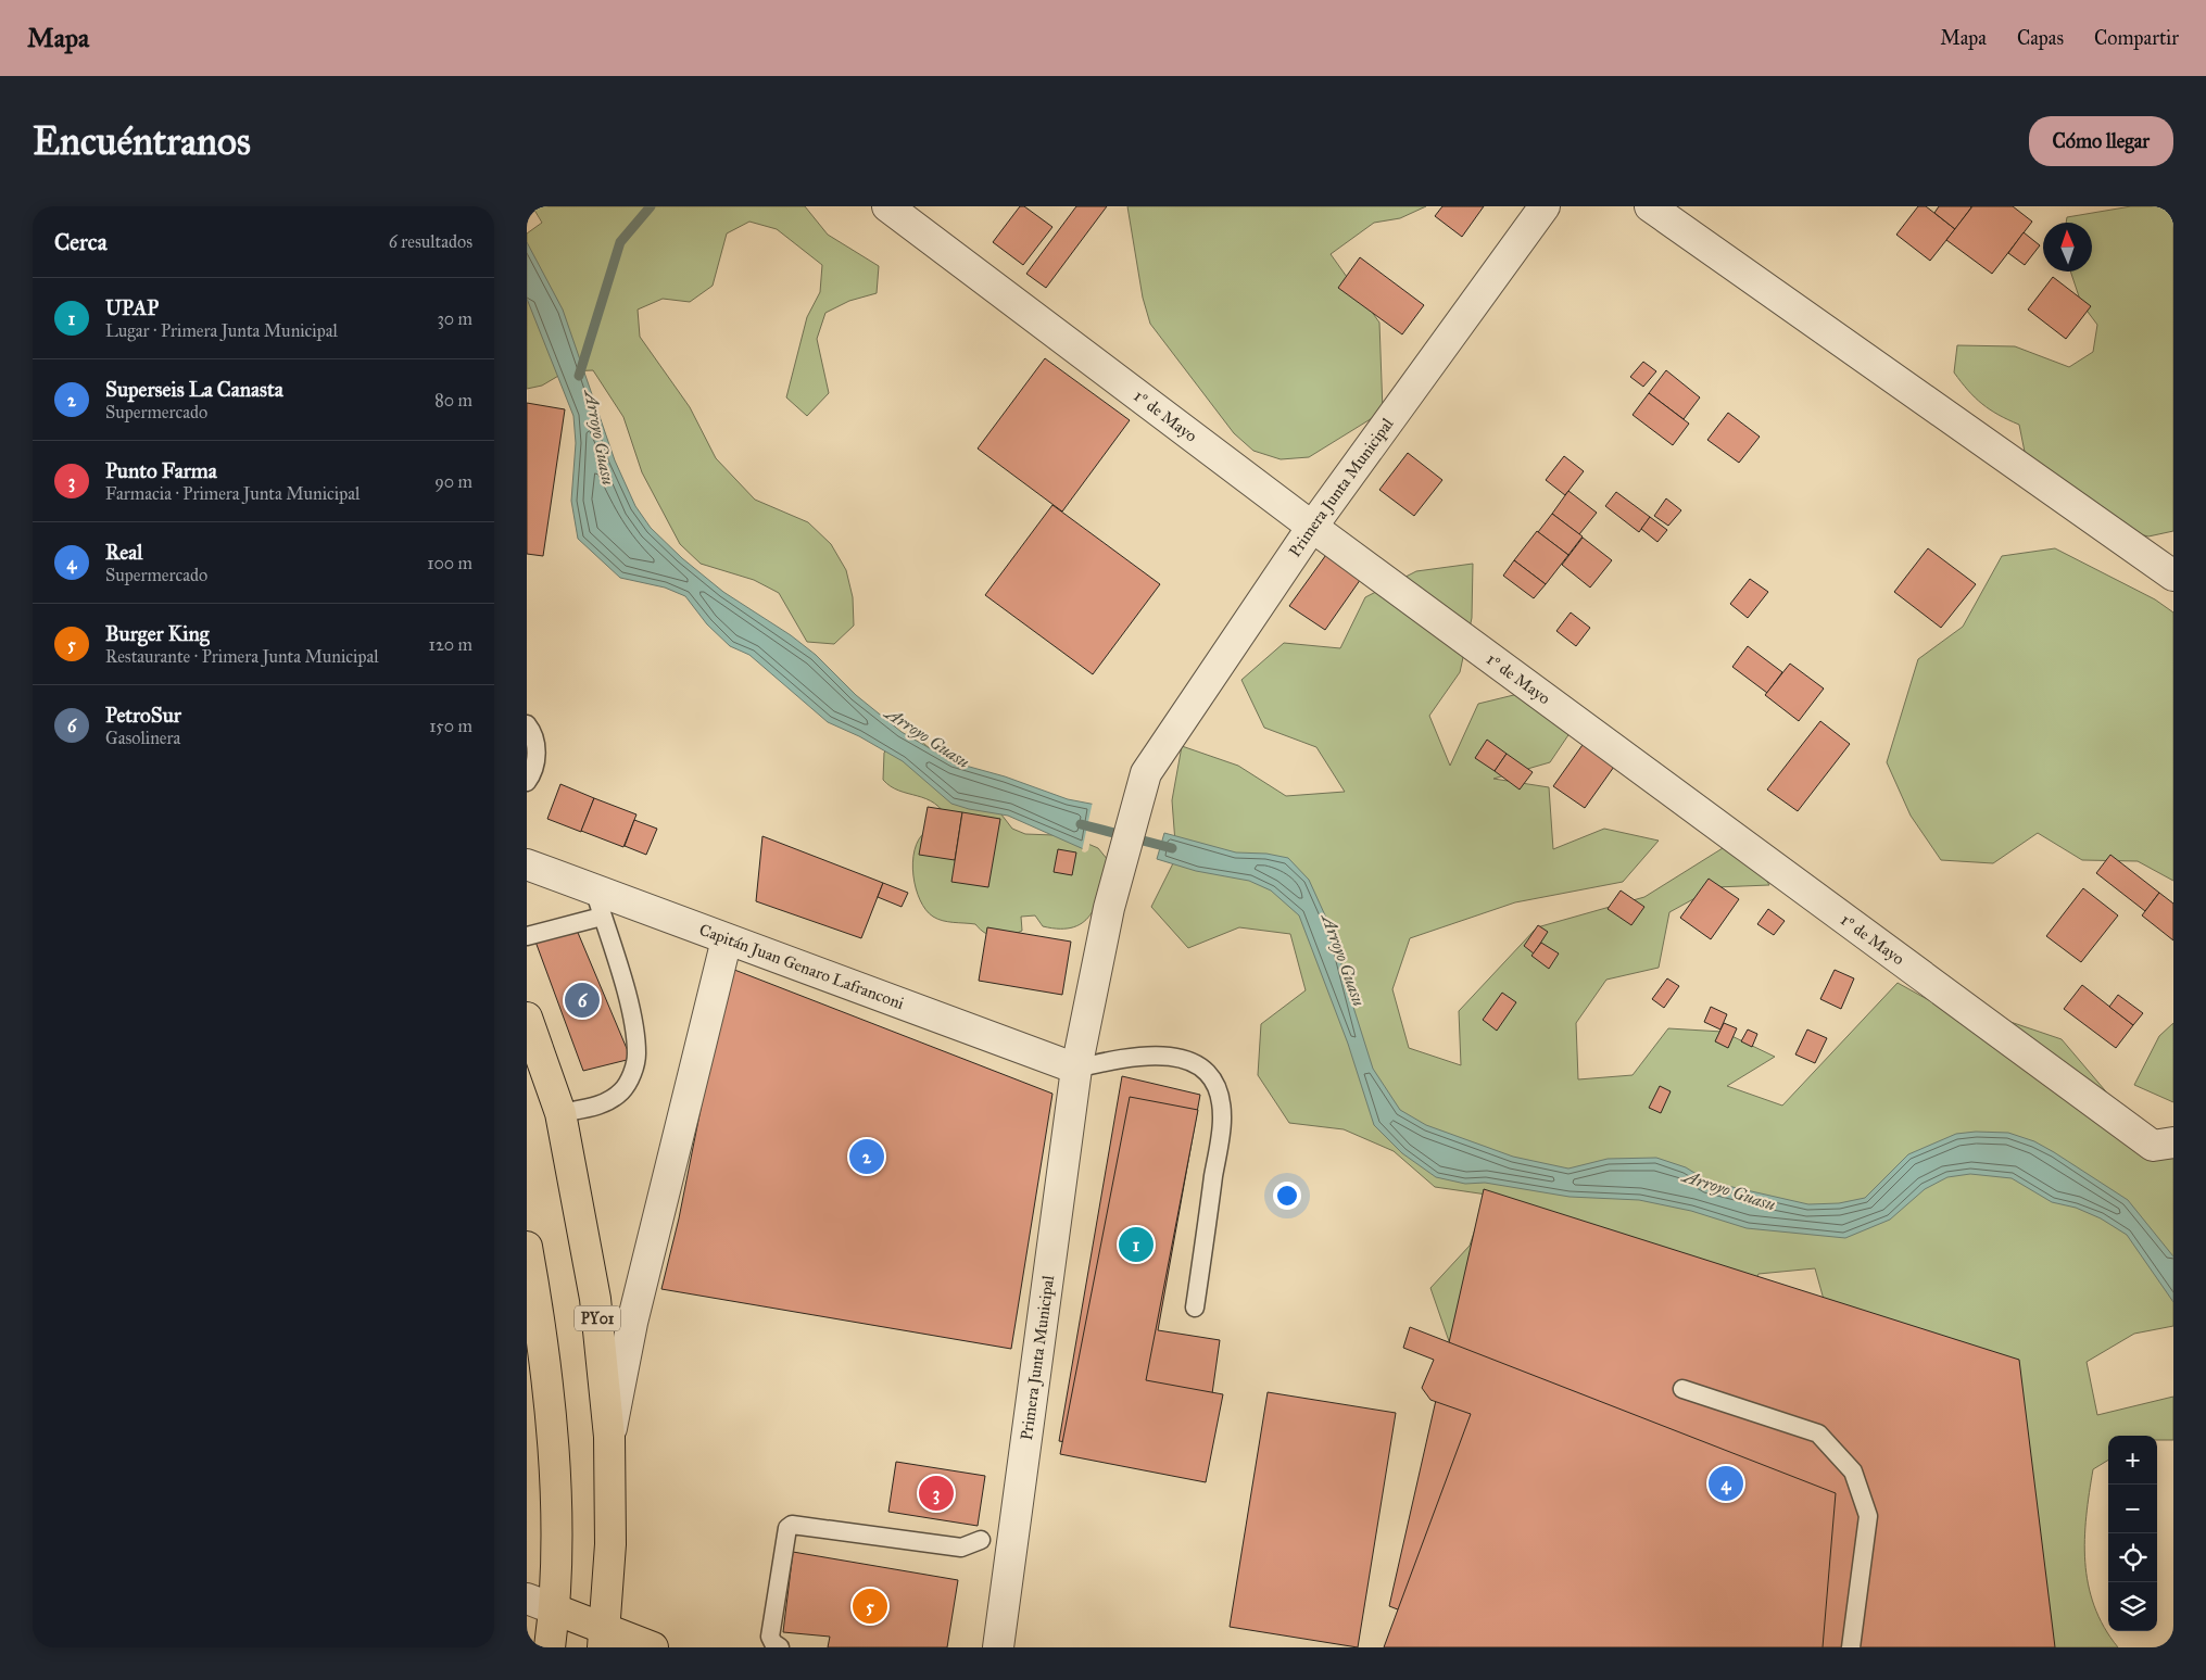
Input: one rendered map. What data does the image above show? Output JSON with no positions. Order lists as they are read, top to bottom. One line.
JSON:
{"streets":{"main road":["PY01"],"street":["1º de Mayo","Primera Junta Municipal","Capitán Juan Genaro Lafranconi"]},"crossings":[["1º de Mayo","Primera Junta Municipal"],["Primera Junta Municipal","Capitán Juan Genaro Lafranconi"]],"water":["Arroyo Guasu"],"north":"top","page":{"header":"Mapa","nav":["Mapa","Capas","Compartir"],"buttons":"Cómo llegar","title":"Encuéntranos","heading":["Cerca","6 resultados"],"list":[{"mark":"1","name":"UPAP","note":"Lugar · Primera Junta Municipal","value":"30 m"},{"mark":"2","name":"Superseis La Canasta","note":"Supermercado","value":"80 m"},{"mark":"3","name":"Punto Farma","note":"Farmacia · Primera Junta Municipal","value":"90 m"},{"mark":"4","name":"Real","note":"Supermercado","value":"100 m"},{"mark":"5","name":"Burger King","note":"Restaurante · Primera Junta Municipal","value":"120 m"},{"mark":"6","name":"PetroSur","note":"Gasolinera","value":"150 m"}],"pins":["6","2","1","4","3","5"],"map_buttons":["+","−"]}}
